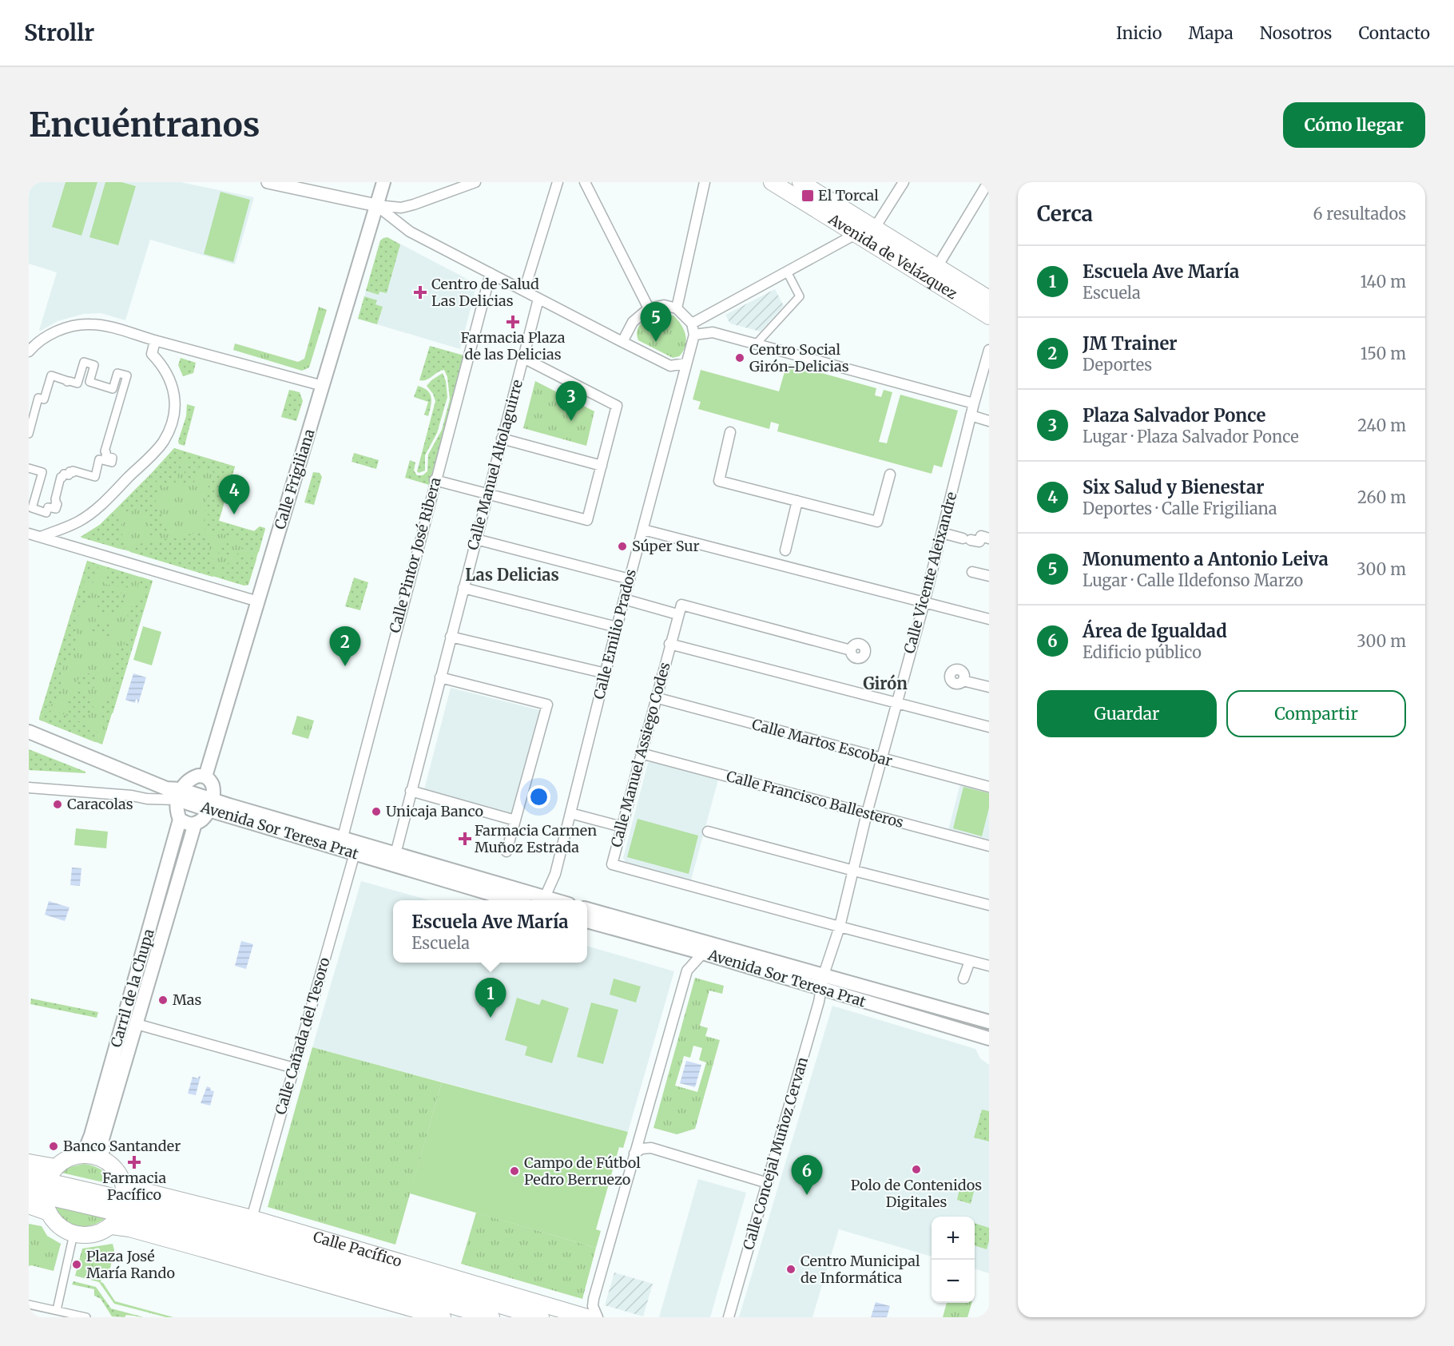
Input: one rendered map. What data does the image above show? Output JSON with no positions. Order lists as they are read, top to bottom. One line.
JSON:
{"streets":{"main road":["Avenida de Velázquez","Calle Frigiliana","Avenida Sor Teresa Prat","Carril de la Chupa","Calle Pacífico"],"street":["Calle Manuel Altolaguirre","Calle Pintor José Ribera","Calle Vicente Aleixandre","Calle Emilio Prados","Calle Martos Escobar","Calle Manuel Assiego Codes","Calle Francisco Ballesteros","Calle Cañada del Tesoro","Calle Concejal Muñoz Cervan"]},"crossings":[["Calle Manuel Altolaguirre","Avenida Sor Teresa Prat"],["Calle Pintor José Ribera","Avenida Sor Teresa Prat"],["Calle Vicente Aleixandre","Calle Martos Escobar"],["Calle Vicente Aleixandre","Calle Manuel Assiego Codes"],["Calle Vicente Aleixandre","Calle Francisco Ballesteros"],["Calle Vicente Aleixandre","Avenida Sor Teresa Prat"],["Calle Vicente Aleixandre","Calle Concejal Muñoz Cervan"],["Calle Emilio Prados","Avenida Sor Teresa Prat"],["Calle Martos Escobar","Calle Manuel Assiego Codes"],["Calle Manuel Assiego Codes","Calle Francisco Ballesteros"],["Avenida Sor Teresa Prat","Calle Cañada del Tesoro"],["Avenida Sor Teresa Prat","Calle Concejal Muñoz Cervan"],["Calle Cañada del Tesoro","Calle Pacífico"]],"districts":["Las Delicias","Girón"],"places":{"transit":["El Torcal"],"health":["Centro de Salud Las Delicias","Farmacia Plaza de las Delicias","Farmacia Carmen Muñoz Estrada","Farmacia Pacífico"],"other":["Centro Social Girón-Delicias","Súper Sur","Caracolas","Unicaja Banco","Mas","Banco Santander","Polo de Contenidos Digitales","Campo de Fútbol Pedro Berruezo","Plaza José María Rando","Centro Municipal de Informática"]},"page":{"header":"Strollr","nav":["Inicio","Mapa","Nosotros","Contacto"],"buttons":["Cómo llegar",["Guardar","Compartir"]],"title":"Encuéntranos","heading":["Cerca","6 resultados"],"list":[{"mark":"1","name":"Escuela Ave María","note":"Escuela","value":"140 m"},{"mark":"2","name":"JM Trainer","note":"Deportes","value":"150 m"},{"mark":"3","name":"Plaza Salvador Ponce","note":"Lugar · Plaza Salvador Ponce","value":"240 m"},{"mark":"4","name":"Six Salud y Bienestar","note":"Deportes · Calle Frigiliana","value":"260 m"},{"mark":"5","name":"Monumento a Antonio Leiva","note":"Lugar · Calle Ildefonso Marzo","value":"300 m"},{"mark":"6","name":"Área de Igualdad","note":"Edificio público","value":"300 m"}],"pins":["5","3","4","2","1","6"],"popup":["Escuela Ave María","Escuela"],"map_buttons":["+","−"]}}
